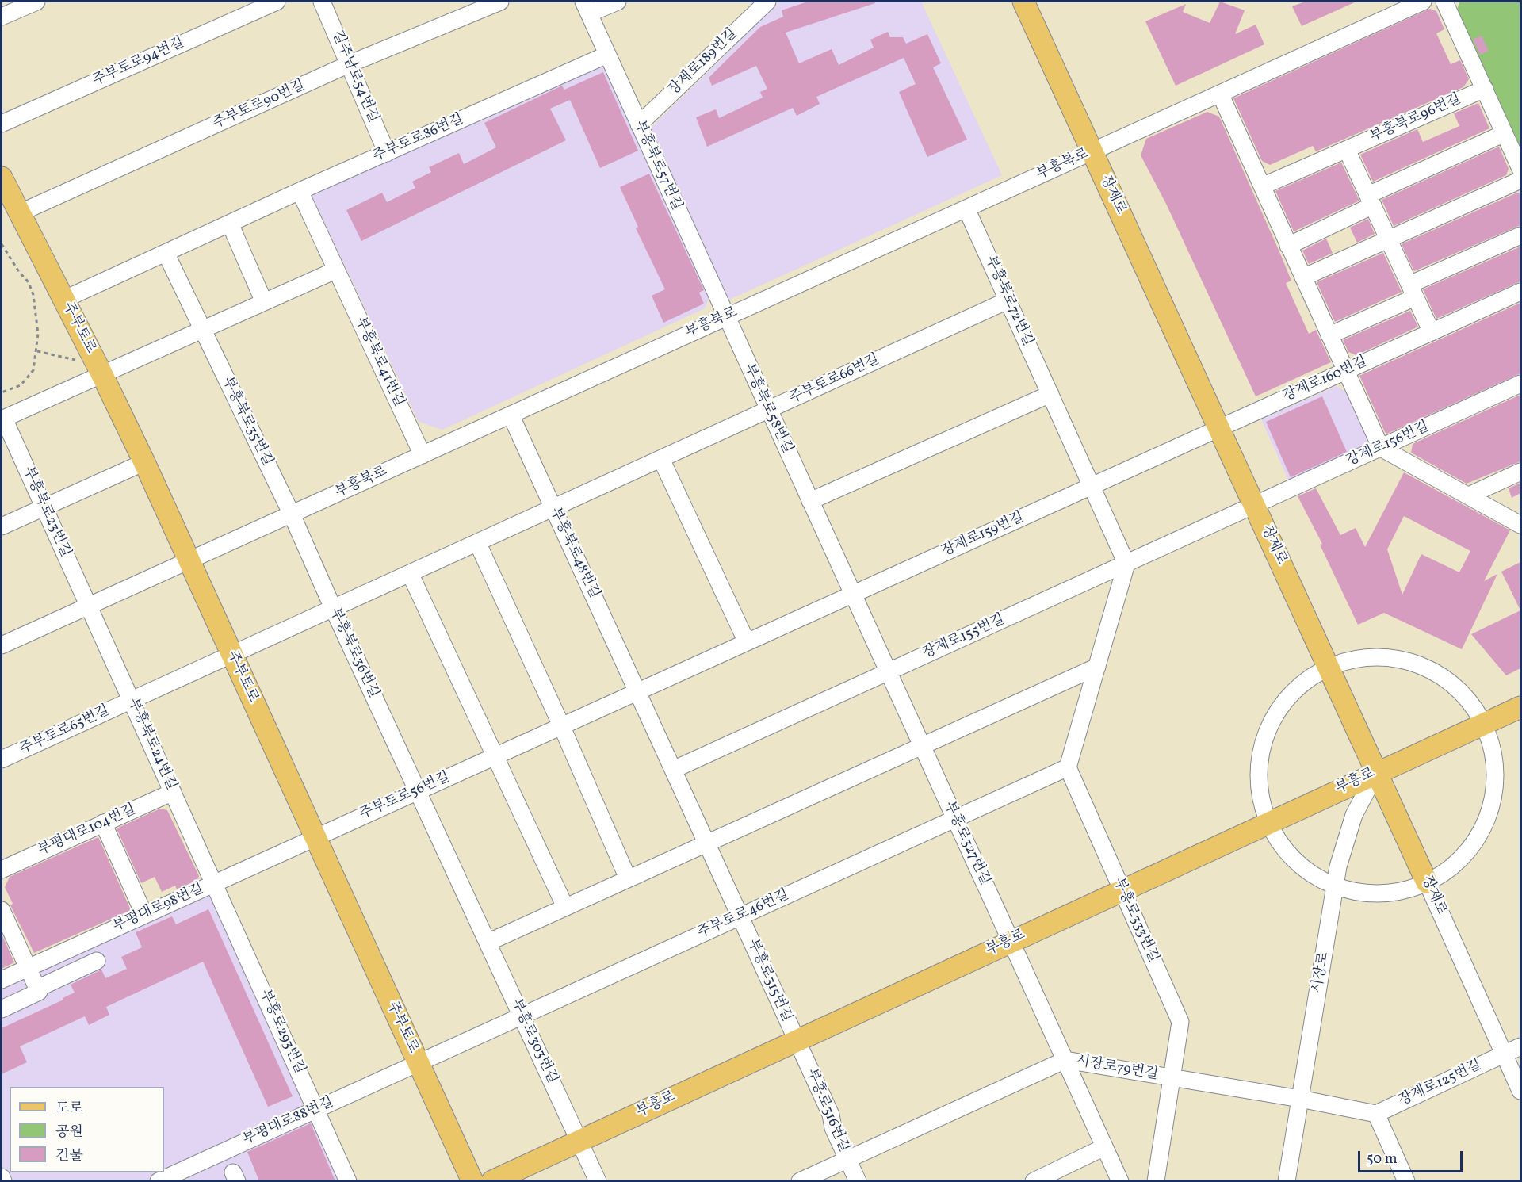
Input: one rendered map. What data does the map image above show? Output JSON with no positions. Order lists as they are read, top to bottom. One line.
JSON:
{"streets":{"main road":["장제로","주부토로","부흥로"],"street":["주부토로94번길","장제로189번길","길주남로54번길","주부토로90번길","부흥북로96번길","주부토로86번길","부흥북로","부흥북로57번길","부흥북로72번길","부흥북로41번길","주부토로66번길","장제로160번길","부흥북로58번길","부흥북로35번길","장제로156번길","부흥북로23번길","장제로159번길","부흥북로48번길","장제로155번길","부흥북로36번길","주부토로65번길","부흥북로24번길","주부토로56번길","부평대로104번길","부흥로327번길","부평대로98번길","주부토로46번길","부흥로333번길","시장로","부흥로315번길","부흥로293번길","부흥로303번길","시장로79번길","장제로125번길","부흥로316번길","부평대로88번길"]},"crossings":[["장제로189번길","부흥북로57번길"],["길주남로54번길","주부토로90번길"],["길주남로54번길","주부토로86번길"],["주부토로90번길","주부토로"],["주부토로86번길","부흥북로57번길"],["주부토로86번길","주부토로"],["주부토로86번길","부흥북로41번길"],["주부토로86번길","부흥북로35번길"],["부흥북로","부흥북로57번길"],["부흥북로","장제로"],["부흥북로","부흥북로72번길"],["부흥북로","주부토로"],["부흥북로","부흥북로41번길"],["부흥북로","부흥북로58번길"],["부흥북로","부흥북로35번길"],["부흥북로","부흥북로23번길"],["부흥북로","부흥북로48번길"],["부흥북로","부흥북로36번길"],["부흥북로","부흥북로24번길"],["부흥북로57번길","부흥북로58번길"],["장제로","장제로160번길"],["장제로","장제로156번길"],["장제로","장제로159번길"],["장제로","장제로155번길"],["장제로","부흥로"],["장제로","시장로"],["장제로","장제로125번길"],["부흥북로72번길","주부토로66번길"],["부흥북로72번길","장제로159번길"],["주부토로","주부토로66번길"],["주부토로","주부토로65번길"],["주부토로","주부토로56번길"],["주부토로","부평대로98번길"],["주부토로","주부토로46번길"],["주부토로","부평대로88번길"],["주부토로66번길","부흥북로58번길"],["주부토로66번길","부흥북로48번길"],["주부토로66번길","부흥북로36번길"],["주부토로66번길","주부토로65번길"],["장제로160번길","장제로159번길"],["부흥북로58번길","장제로159번길"],["부흥북로58번길","부흥로327번길"],["부흥북로35번길","부흥북로36번길"],["장제로156번길","장제로155번길"],["부흥북로23번길","부흥북로24번길"],["장제로159번길","부흥북로48번길"],["장제로159번길","주부토로56번길"],["장제로159번길","부흥로327번길"],["장제로159번길","부흥로315번길"],["부흥북로48번길","주부토로56번길"],["부흥북로48번길","부흥로315번길"],["장제로155번길","부흥로327번길"],["장제로155번길","부흥로315번길"],["부흥북로36번길","주부토로56번길"],["부흥북로36번길","부흥로303번길"],["주부토로65번길","부흥북로24번길"],["부흥북로24번길","부평대로104번길"],["부흥북로24번길","부평대로98번길"],["부흥북로24번길","부흥로293번길"],["부흥로","부흥로327번길"],["부흥로","부흥로333번길"],["부흥로","시장로"],["부흥로","부흥로315번길"],["부흥로","부흥로303번길"],["부흥로","부흥로316번길"],["주부토로56번길","부평대로98번길"],["주부토로56번길","부흥로315번길"],["주부토로56번길","부흥로303번길"],["부흥로327번길","주부토로46번길"],["부흥로327번길","시장로79번길"],["부평대로98번길","부흥로293번길"],["주부토로46번길","부흥로333번길"],["주부토로46번길","부흥로315번길"],["주부토로46번길","부흥로303번길"],["주부토로46번길","부평대로88번길"],["부흥로333번길","시장로79번길"],["시장로","시장로79번길"],["부흥로315번길","부흥로316번길"],["부흥로293번길","부평대로88번길"],["시장로79번길","장제로125번길"],["시장로79번길","부흥로316번길"]],"legend":["도로","공원","건물"],"scale_bar":"50 m"}
